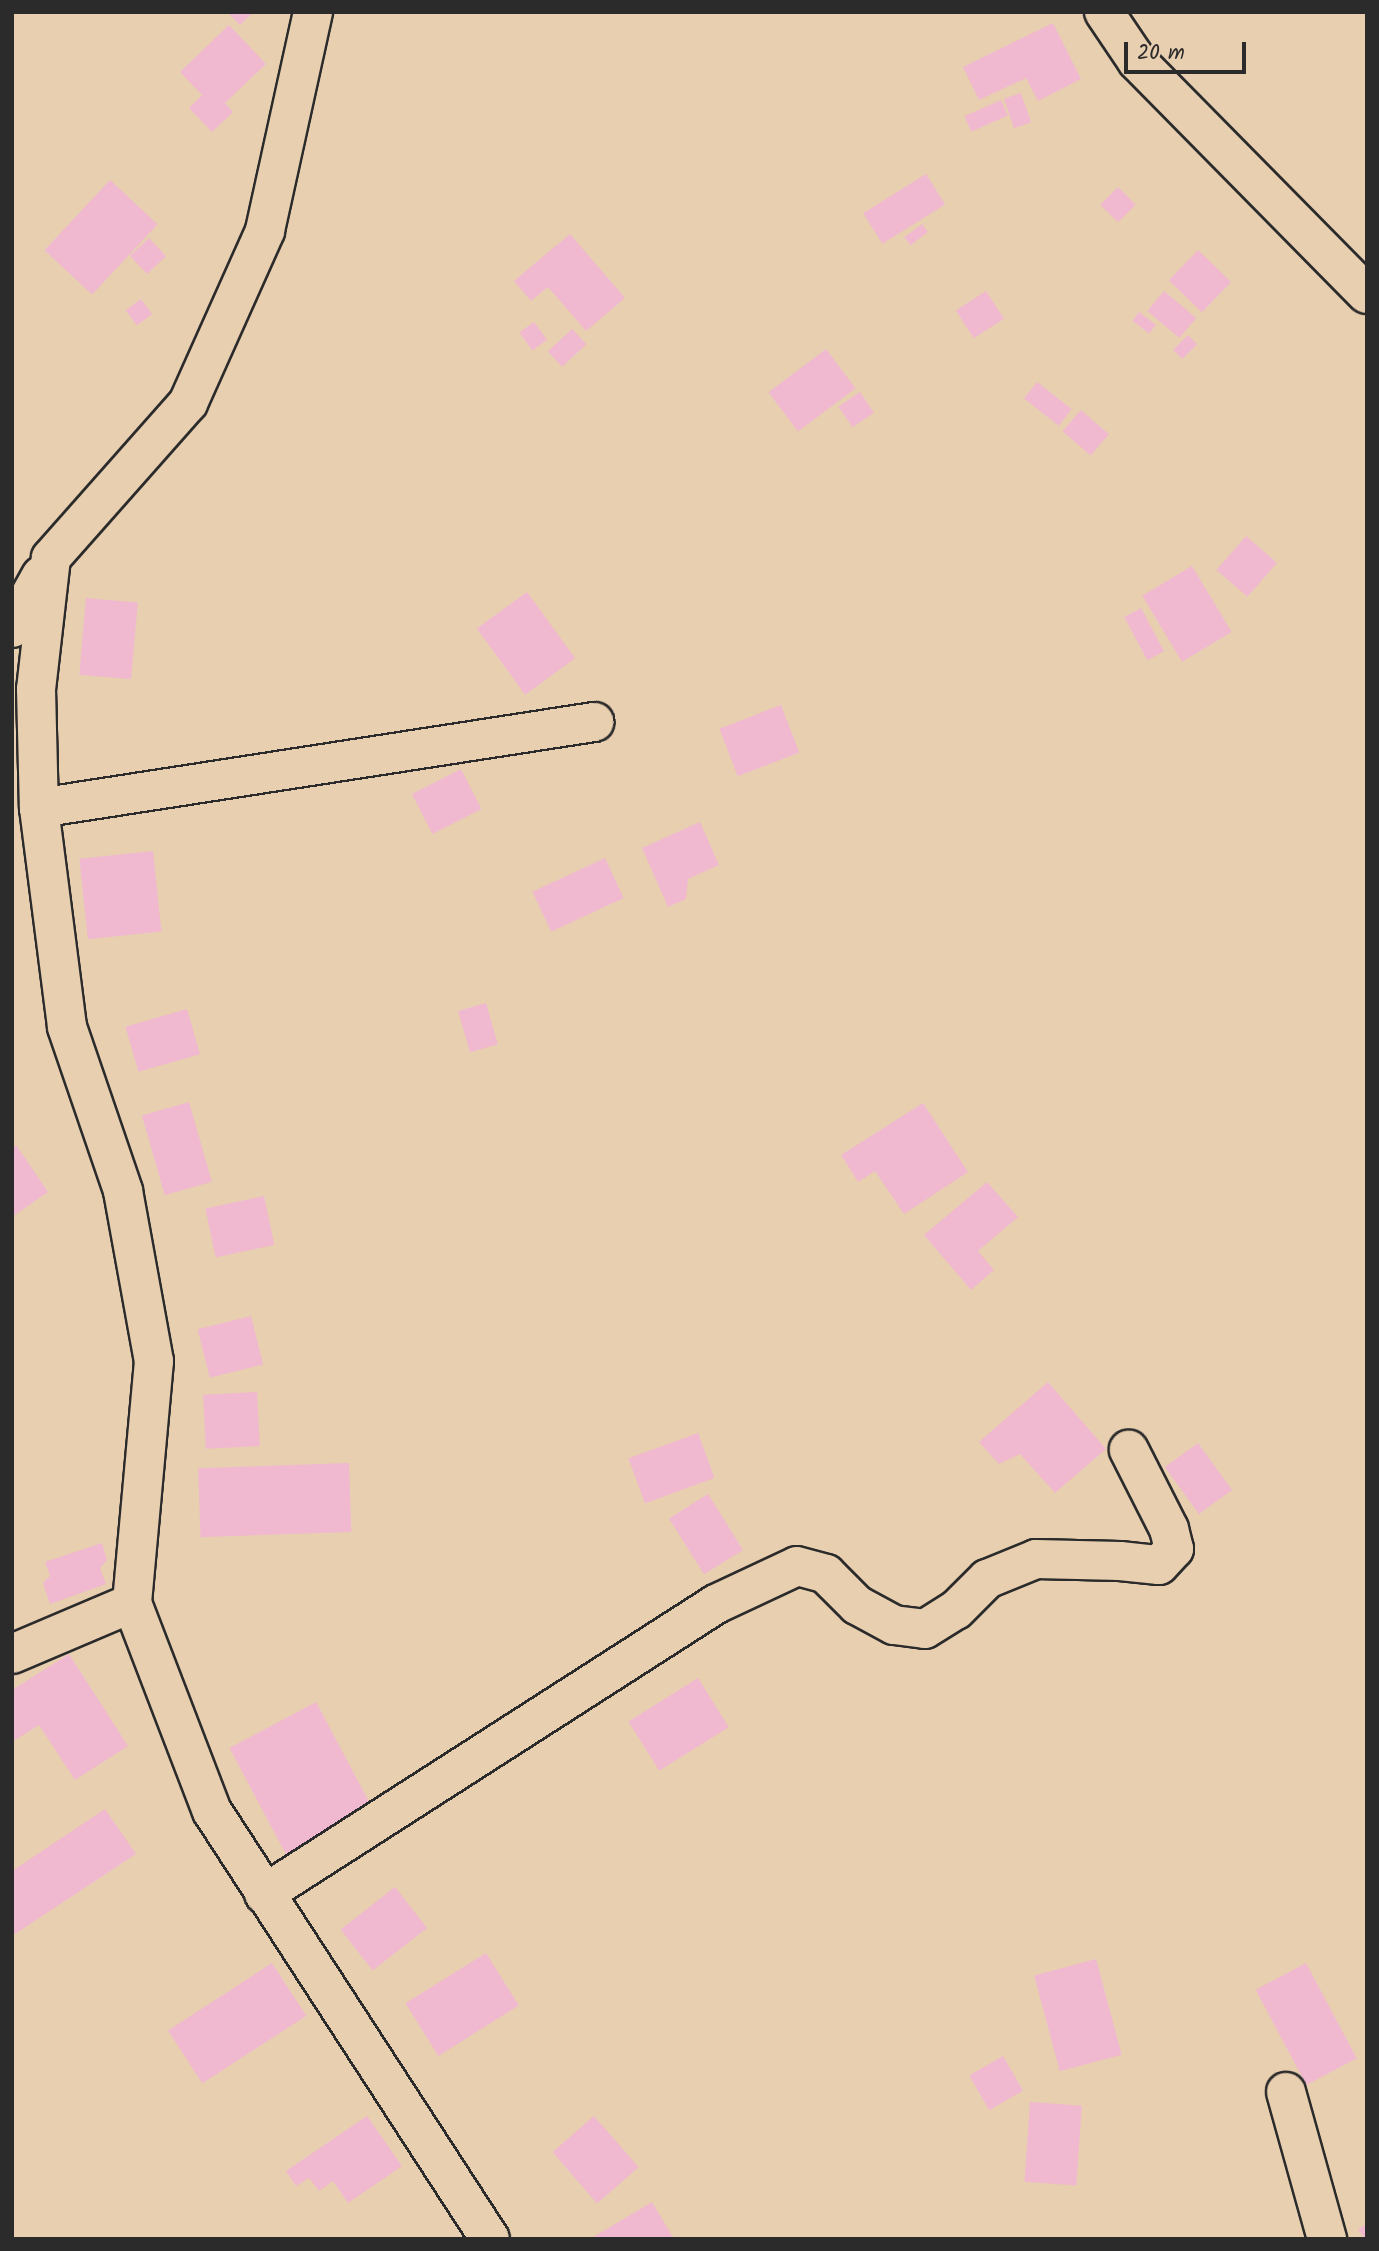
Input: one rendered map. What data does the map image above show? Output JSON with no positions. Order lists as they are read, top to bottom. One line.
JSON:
{"scale_bar":"20 m"}
